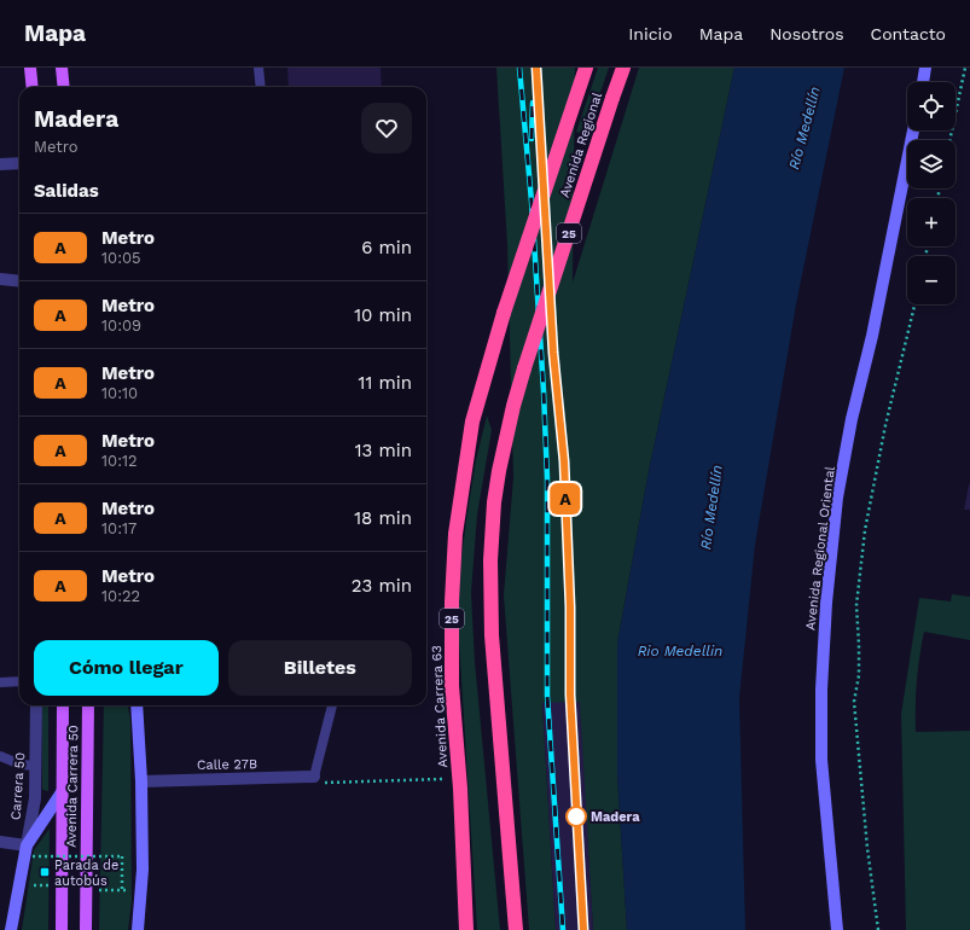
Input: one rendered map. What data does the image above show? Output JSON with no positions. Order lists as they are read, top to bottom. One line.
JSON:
{"streets":{"highway":["Avenida Regional","25","Avenida Carrera 63"],"main road":["Avenida Regional Oriental","Carrera 50","Avenida Carrera 50"],"street":["Calle 27B"]},"crossings":[["Avenida Regional","Avenida Carrera 63"]],"water":["Río Medellín","Rio Medellin"],"places":{"other":["Madera"],"transit":["Parada de autobús"]},"lines":["metro line A"],"page":{"header":"Mapa","nav":["Inicio","Mapa","Nosotros","Contacto"],"on_map":"A","map_buttons":["+","−"],"heading":[["Madera","Metro"],"Salidas"],"list":[{"mark":"A","name":"Metro","note":"10:05","value":"6 min"},{"mark":"A","name":"Metro","note":"10:09","value":"10 min"},{"mark":"A","name":"Metro","note":"10:10","value":"11 min"},{"mark":"A","name":"Metro","note":"10:12","value":"13 min"},{"mark":"A","name":"Metro","note":"10:17","value":"18 min"},{"mark":"A","name":"Metro","note":"10:22","value":"23 min"}],"buttons":["Cómo llegar","Billetes"]}}
